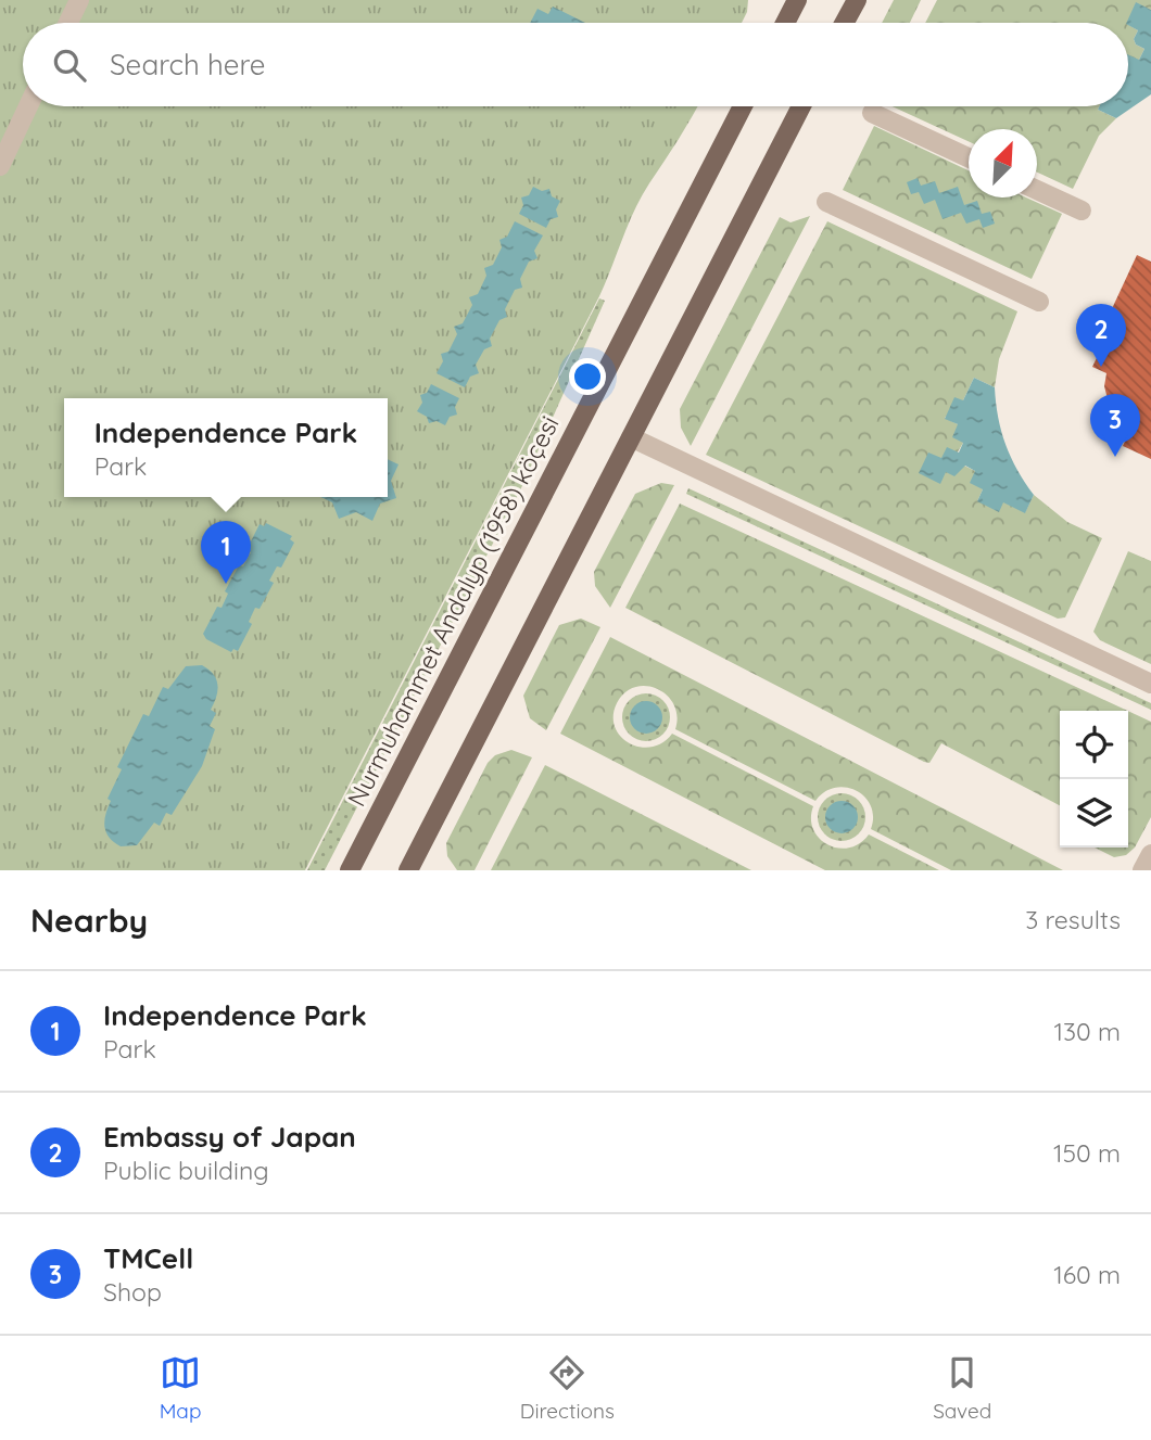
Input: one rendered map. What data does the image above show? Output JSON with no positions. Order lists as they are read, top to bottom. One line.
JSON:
{"streets":{"main road":["Nurmuhammet Andalyp (1958) köçesi"]},"north":"top right","page":{"search":"Search here","pins":["2","3","1"],"popup":["Independence Park","Park"],"heading":["Nearby","3 results"],"list":[{"mark":"1","name":"Independence Park","note":"Park","value":"130 m"},{"mark":"2","name":"Embassy of Japan","note":"Public building","value":"150 m"},{"mark":"3","name":"TMCell","note":"Shop","value":"160 m"}],"nav":["Map","Directions","Saved"]}}
